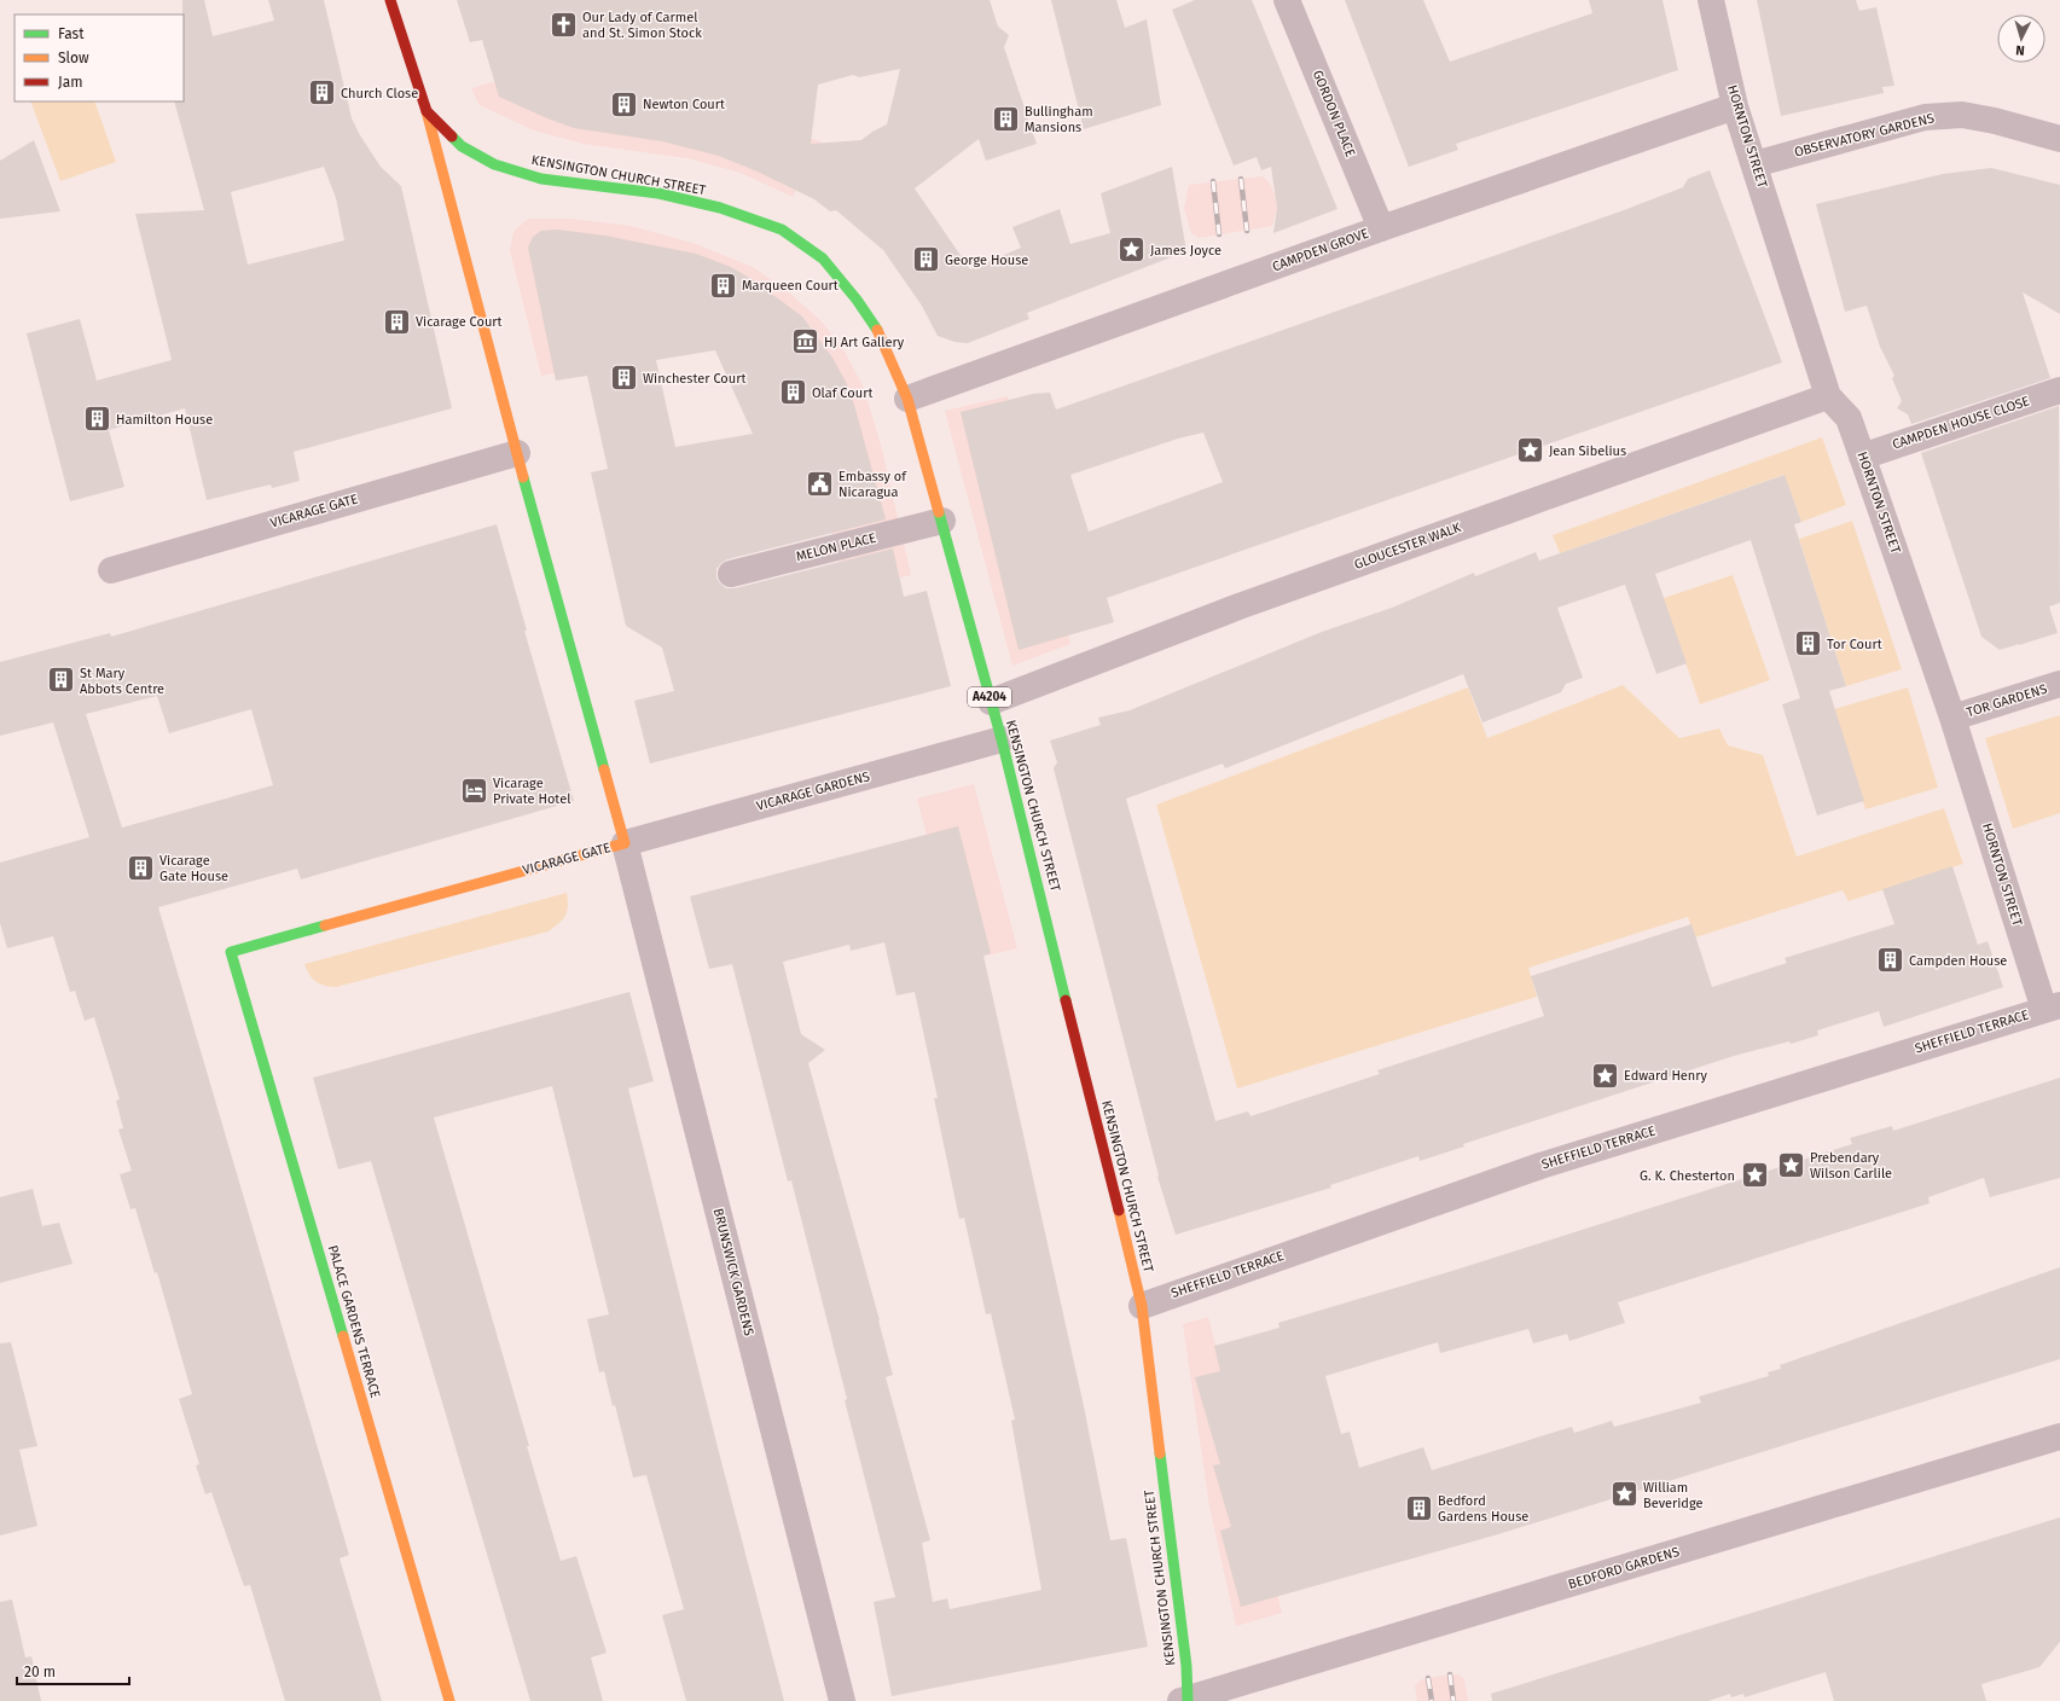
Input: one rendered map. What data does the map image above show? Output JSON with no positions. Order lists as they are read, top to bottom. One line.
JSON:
{"streets":{"main road":["KENSINGTON CHURCH STREET","VICARAGE GATE","A4204","PALACE GARDENS TERRACE"],"street":["GORDON PLACE","OBSERVATORY GARDENS","HORNTON STREET","CAMPDEN GROVE","CAMPDEN HOUSE CLOSE","GLOUCESTER WALK","MELON PLACE","TOR GARDENS","VICARAGE GARDENS","SHEFFIELD TERRACE","BRUNSWICK GARDENS","BEDFORD GARDENS"]},"crossings":[["GORDON PLACE","CAMPDEN GROVE"],["OBSERVATORY GARDENS","HORNTON STREET"],["HORNTON STREET","CAMPDEN GROVE"],["HORNTON STREET","CAMPDEN HOUSE CLOSE"],["HORNTON STREET","GLOUCESTER WALK"],["HORNTON STREET","TOR GARDENS"],["HORNTON STREET","SHEFFIELD TERRACE"],["KENSINGTON CHURCH STREET","CAMPDEN GROVE"],["KENSINGTON CHURCH STREET","VICARAGE GATE"],["KENSINGTON CHURCH STREET","GLOUCESTER WALK"],["KENSINGTON CHURCH STREET","MELON PLACE"],["KENSINGTON CHURCH STREET","VICARAGE GARDENS"],["KENSINGTON CHURCH STREET","SHEFFIELD TERRACE"],["KENSINGTON CHURCH STREET","BEDFORD GARDENS"],["VICARAGE GATE","VICARAGE GARDENS"],["VICARAGE GATE","BRUNSWICK GARDENS"],["VICARAGE GATE","PALACE GARDENS TERRACE"],["VICARAGE GARDENS","BRUNSWICK GARDENS"]],"places":{"church":["Our Lady of Carmel and St. Simon Stock"],"building":["Church Close","Newton Court","Bullingham Mansions","George House","Marqueen Court","Vicarage Court","Winchester Court","Olaf Court","Hamilton House","Tor Court","St Mary Abbots Centre","Vicarage Gate House","Campden House","Bedford Gardens House"],"place":["James Joyce","Jean Sibelius","Edward Henry","Prebendary Wilson Carlile","G. K. Chesterton","William Beveridge"],"museum":["HJ Art Gallery"],"public building":["Embassy of Nicaragua"],"hotel":["Vicarage Private Hotel"]},"legend":["Fast","Slow","Jam"],"scale_bar":"20 m","north":"bottom"}
